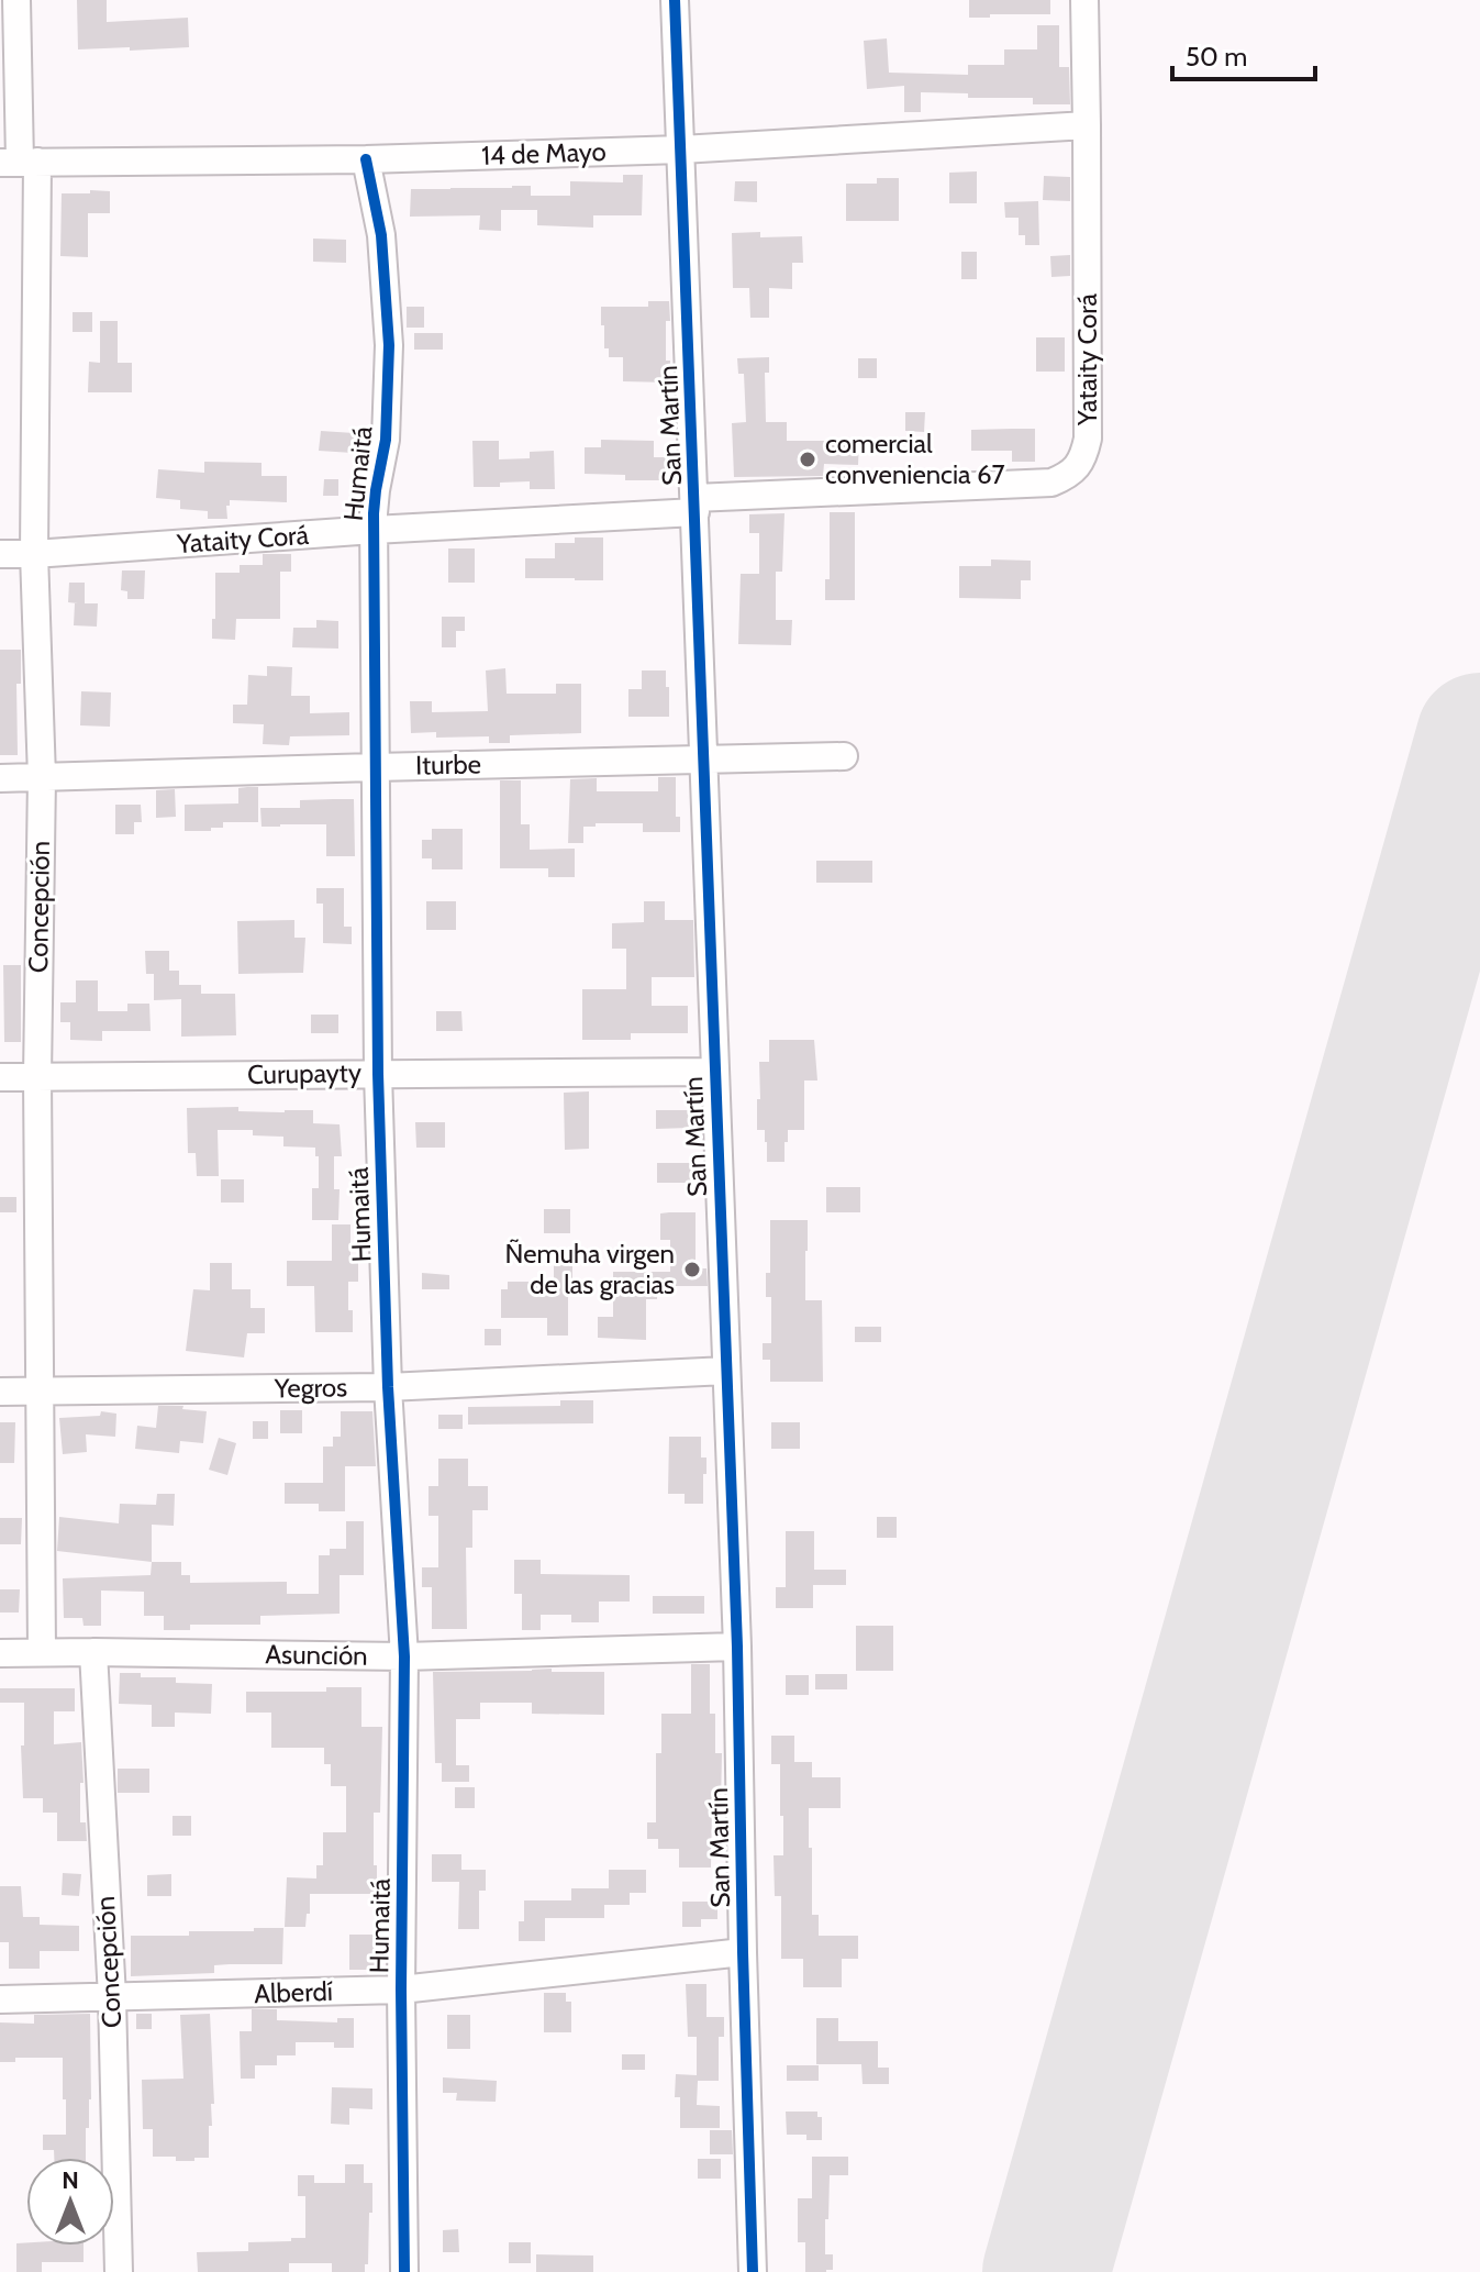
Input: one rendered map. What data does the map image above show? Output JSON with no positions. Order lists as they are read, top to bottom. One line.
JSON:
{"streets":{"street":["14 de Mayo","Yataity Corá","San Martín","Humaitá","Iturbe","Concepción","Curupayty","Yegros","Asunción","Alberdí"]},"crossings":[["14 de Mayo","Yataity Corá"],["14 de Mayo","San Martín"],["14 de Mayo","Humaitá"],["14 de Mayo","Concepción"],["Yataity Corá","San Martín"],["Yataity Corá","Humaitá"],["Yataity Corá","Concepción"],["San Martín","Iturbe"],["San Martín","Curupayty"],["San Martín","Yegros"],["San Martín","Asunción"],["San Martín","Alberdí"],["Humaitá","Iturbe"],["Humaitá","Curupayty"],["Humaitá","Yegros"],["Humaitá","Asunción"],["Humaitá","Alberdí"],["Iturbe","Concepción"],["Concepción","Curupayty"],["Concepción","Yegros"],["Concepción","Asunción"],["Concepción","Alberdí"]],"places":["comercial conveniencia 67","Ñemuha virgen de las gracias"],"scale_bar":"50 m","north":"top"}
